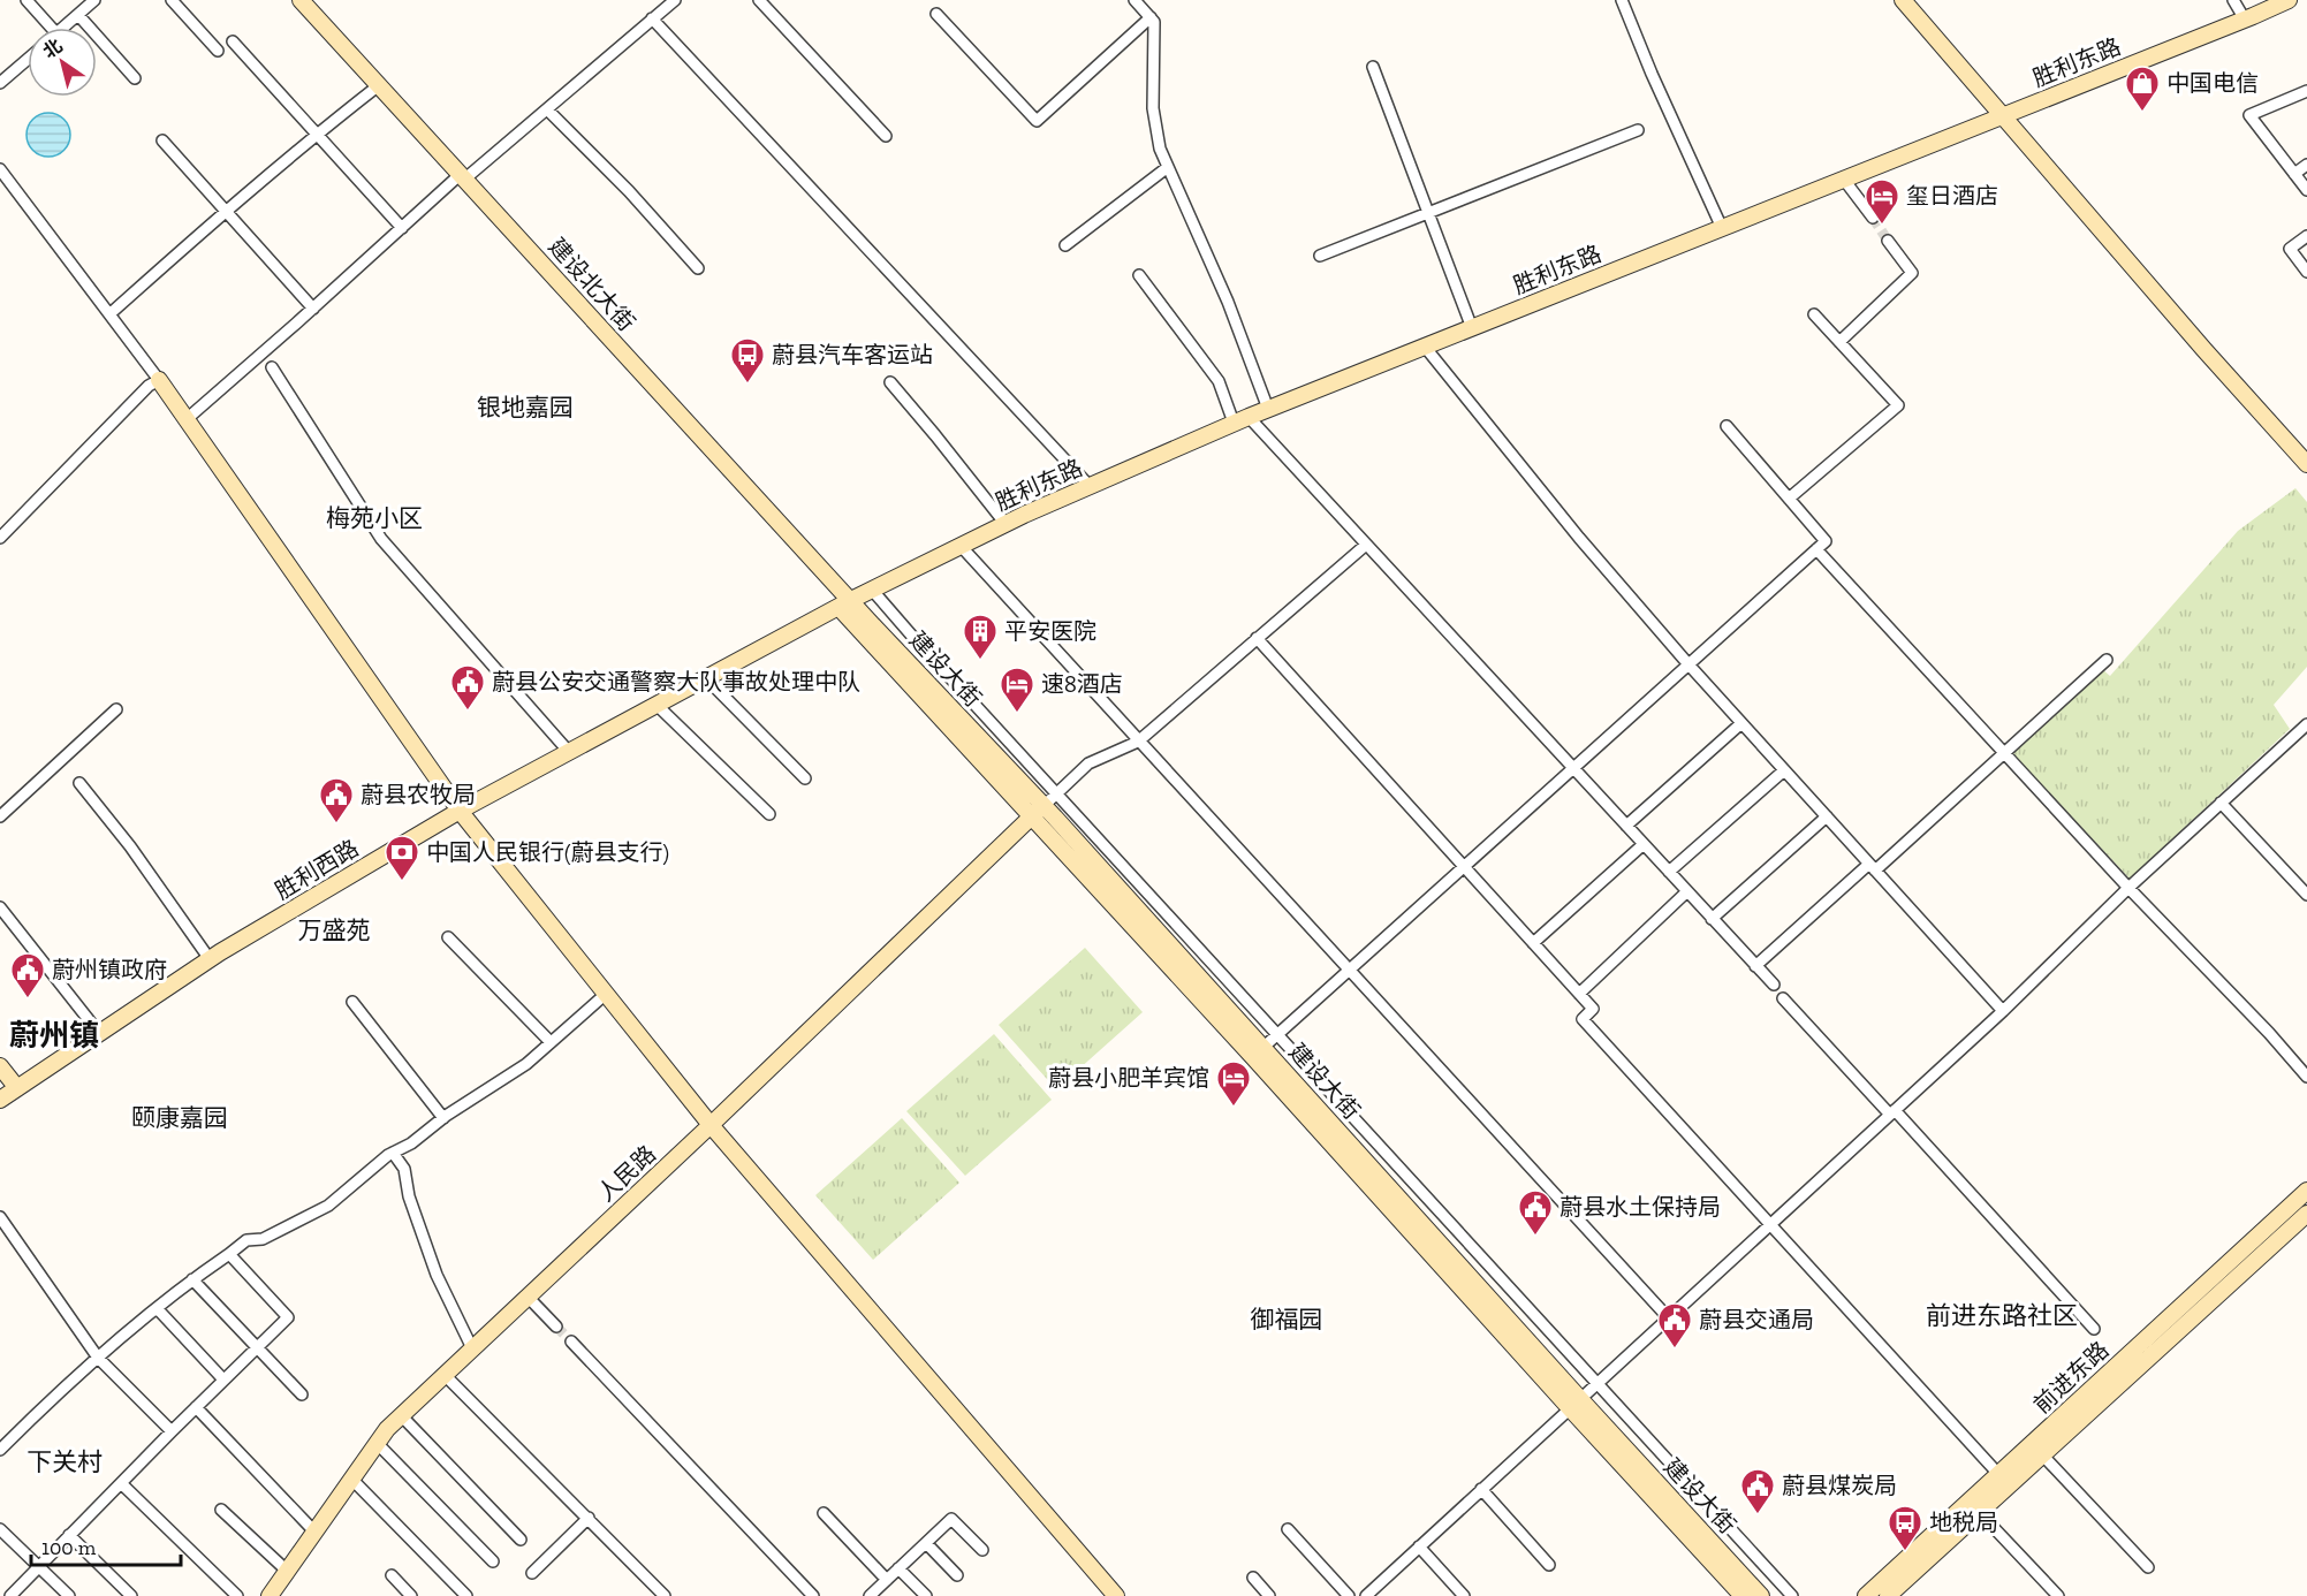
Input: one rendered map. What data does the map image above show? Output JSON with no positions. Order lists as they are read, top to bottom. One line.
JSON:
{"streets":{"main road":["胜利东路","建设北大街","建设大街","胜利西路","人民路","前进东路"]},"crossings":[["胜利东路","建设北大街"],["胜利东路","建设大街"],["胜利东路","胜利西路"],["建设北大街","建设大街"],["建设北大街","胜利西路"],["建设大街","胜利西路"],["建设大街","人民路"]],"districts":["银地嘉园","梅苑小区","万盛苑","蔚州镇","颐康嘉园","前进东路社区","御福园","下关村"],"places":{"shop":["中国电信"],"hotel":["玺日酒店","速8酒店","蔚县小肥羊宾馆"],"bus stop":["蔚县汽车客运站","地税局"],"building":["平安医院"],"public building":["蔚县公安交通警察大队事故处理中队","蔚县农牧局","蔚州镇政府","蔚县水土保持局","蔚县交通局","蔚县煤炭局"],"bank":["中国人民银行(蔚县支行)"]},"scale_bar":"100 m","north":"top left"}
